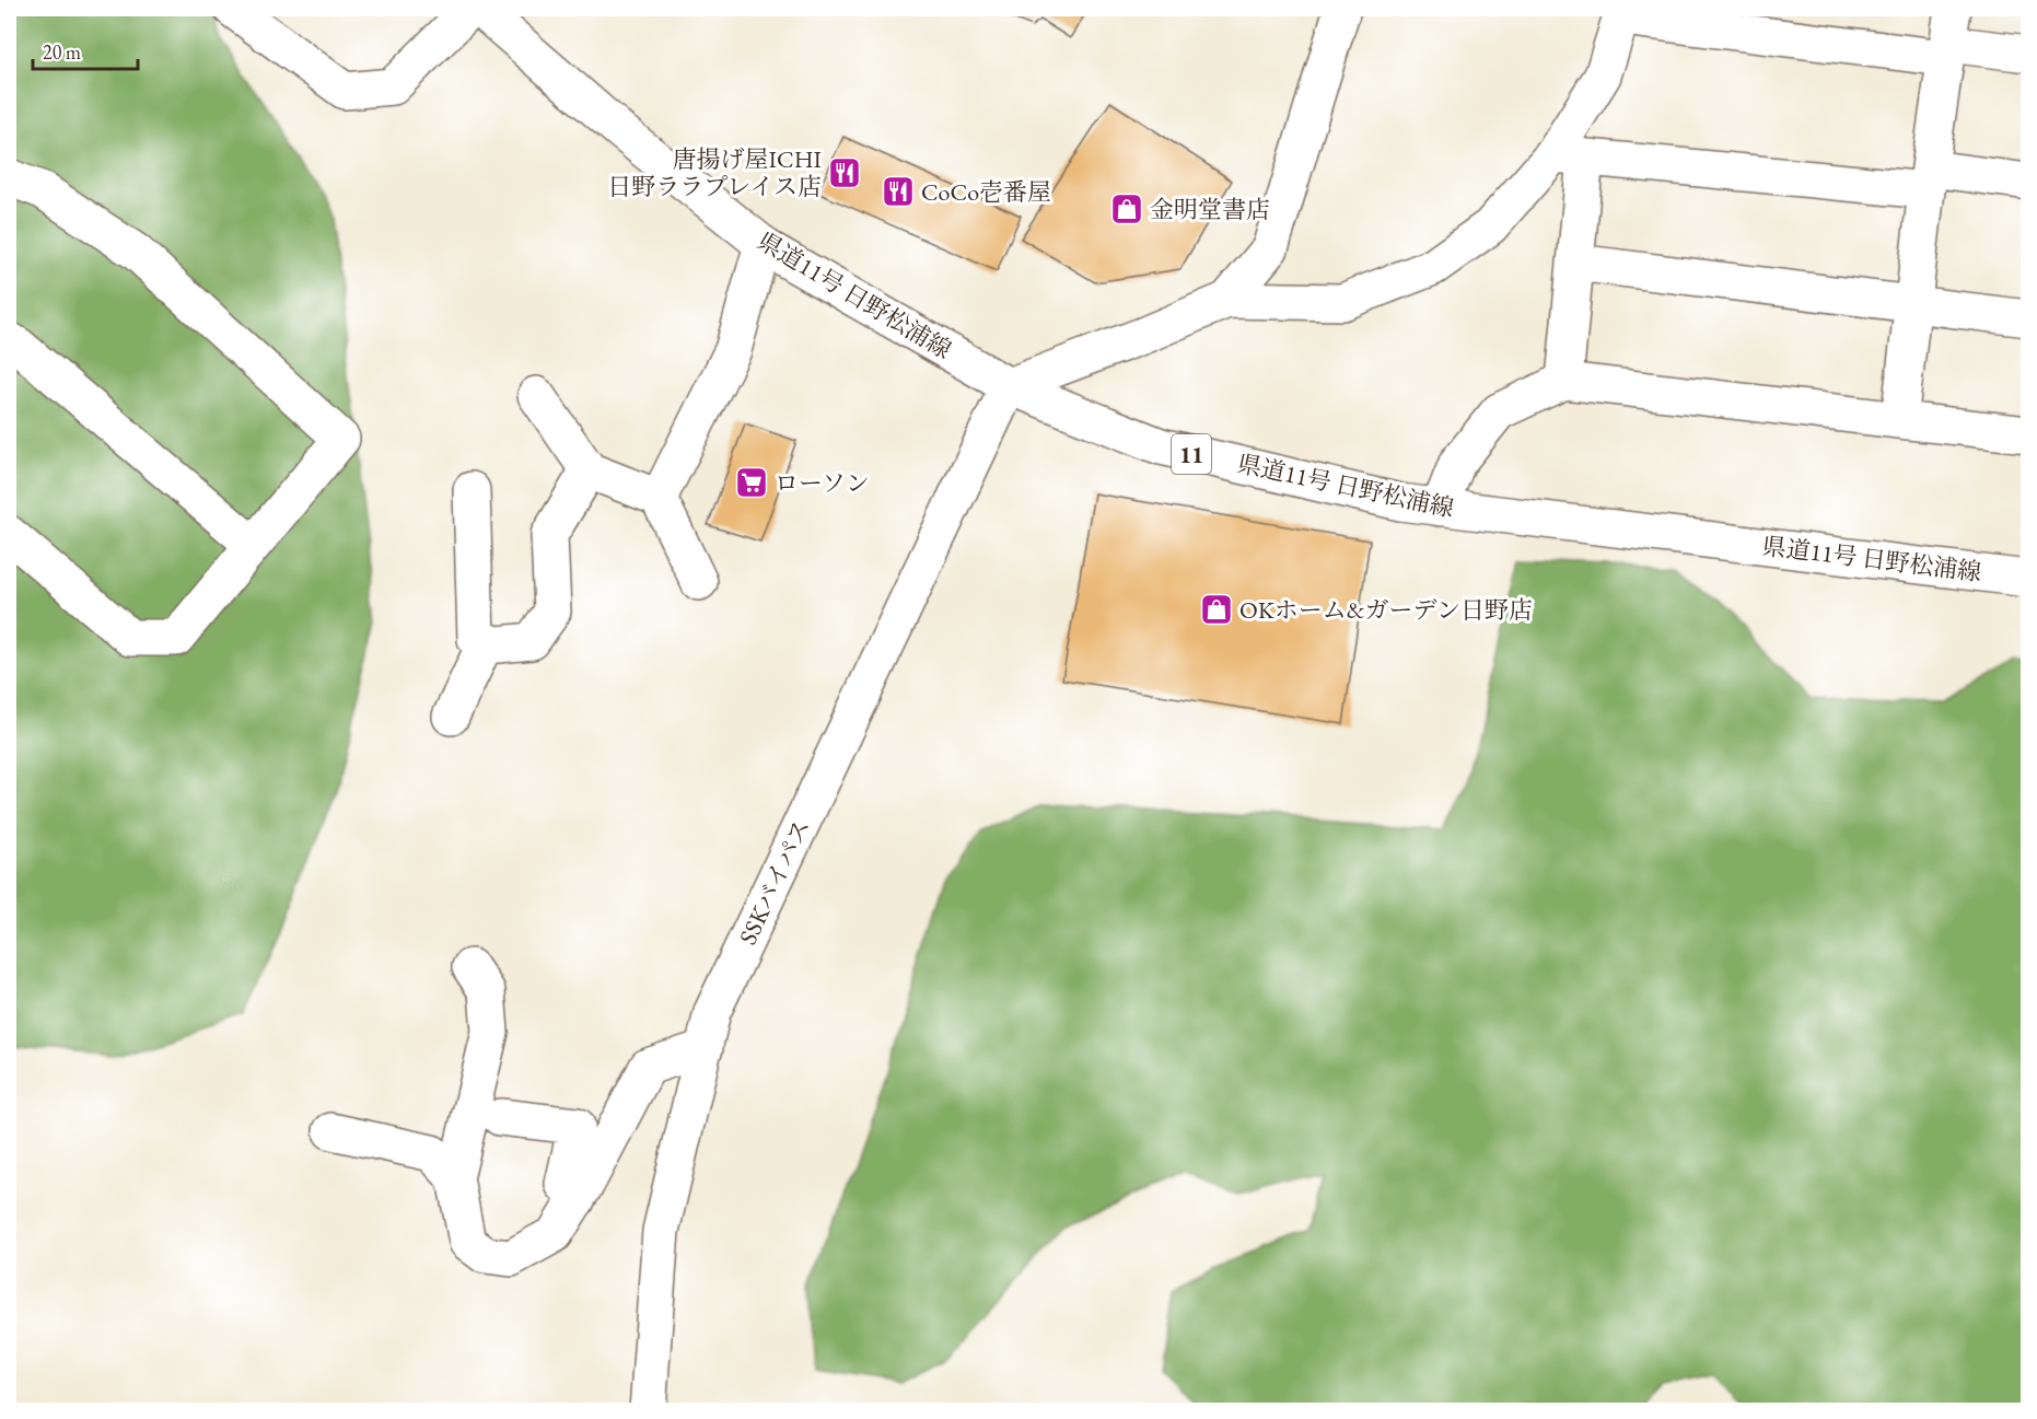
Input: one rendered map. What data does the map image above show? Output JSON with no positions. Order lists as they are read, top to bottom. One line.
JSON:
{"streets":{"street":["県道11号 日野松浦線","11","SSKバイパス"]},"crossings":[["県道11号 日野松浦線","SSKバイパス"]],"places":{"restaurant":["唐揚げ屋ICHI 日野ララプレイス店","CoCo壱番屋"],"shop":["金明堂書店","OKホーム&ガーデン日野店"],"supermarket":["ローソン"]},"scale_bar":"20 m"}
